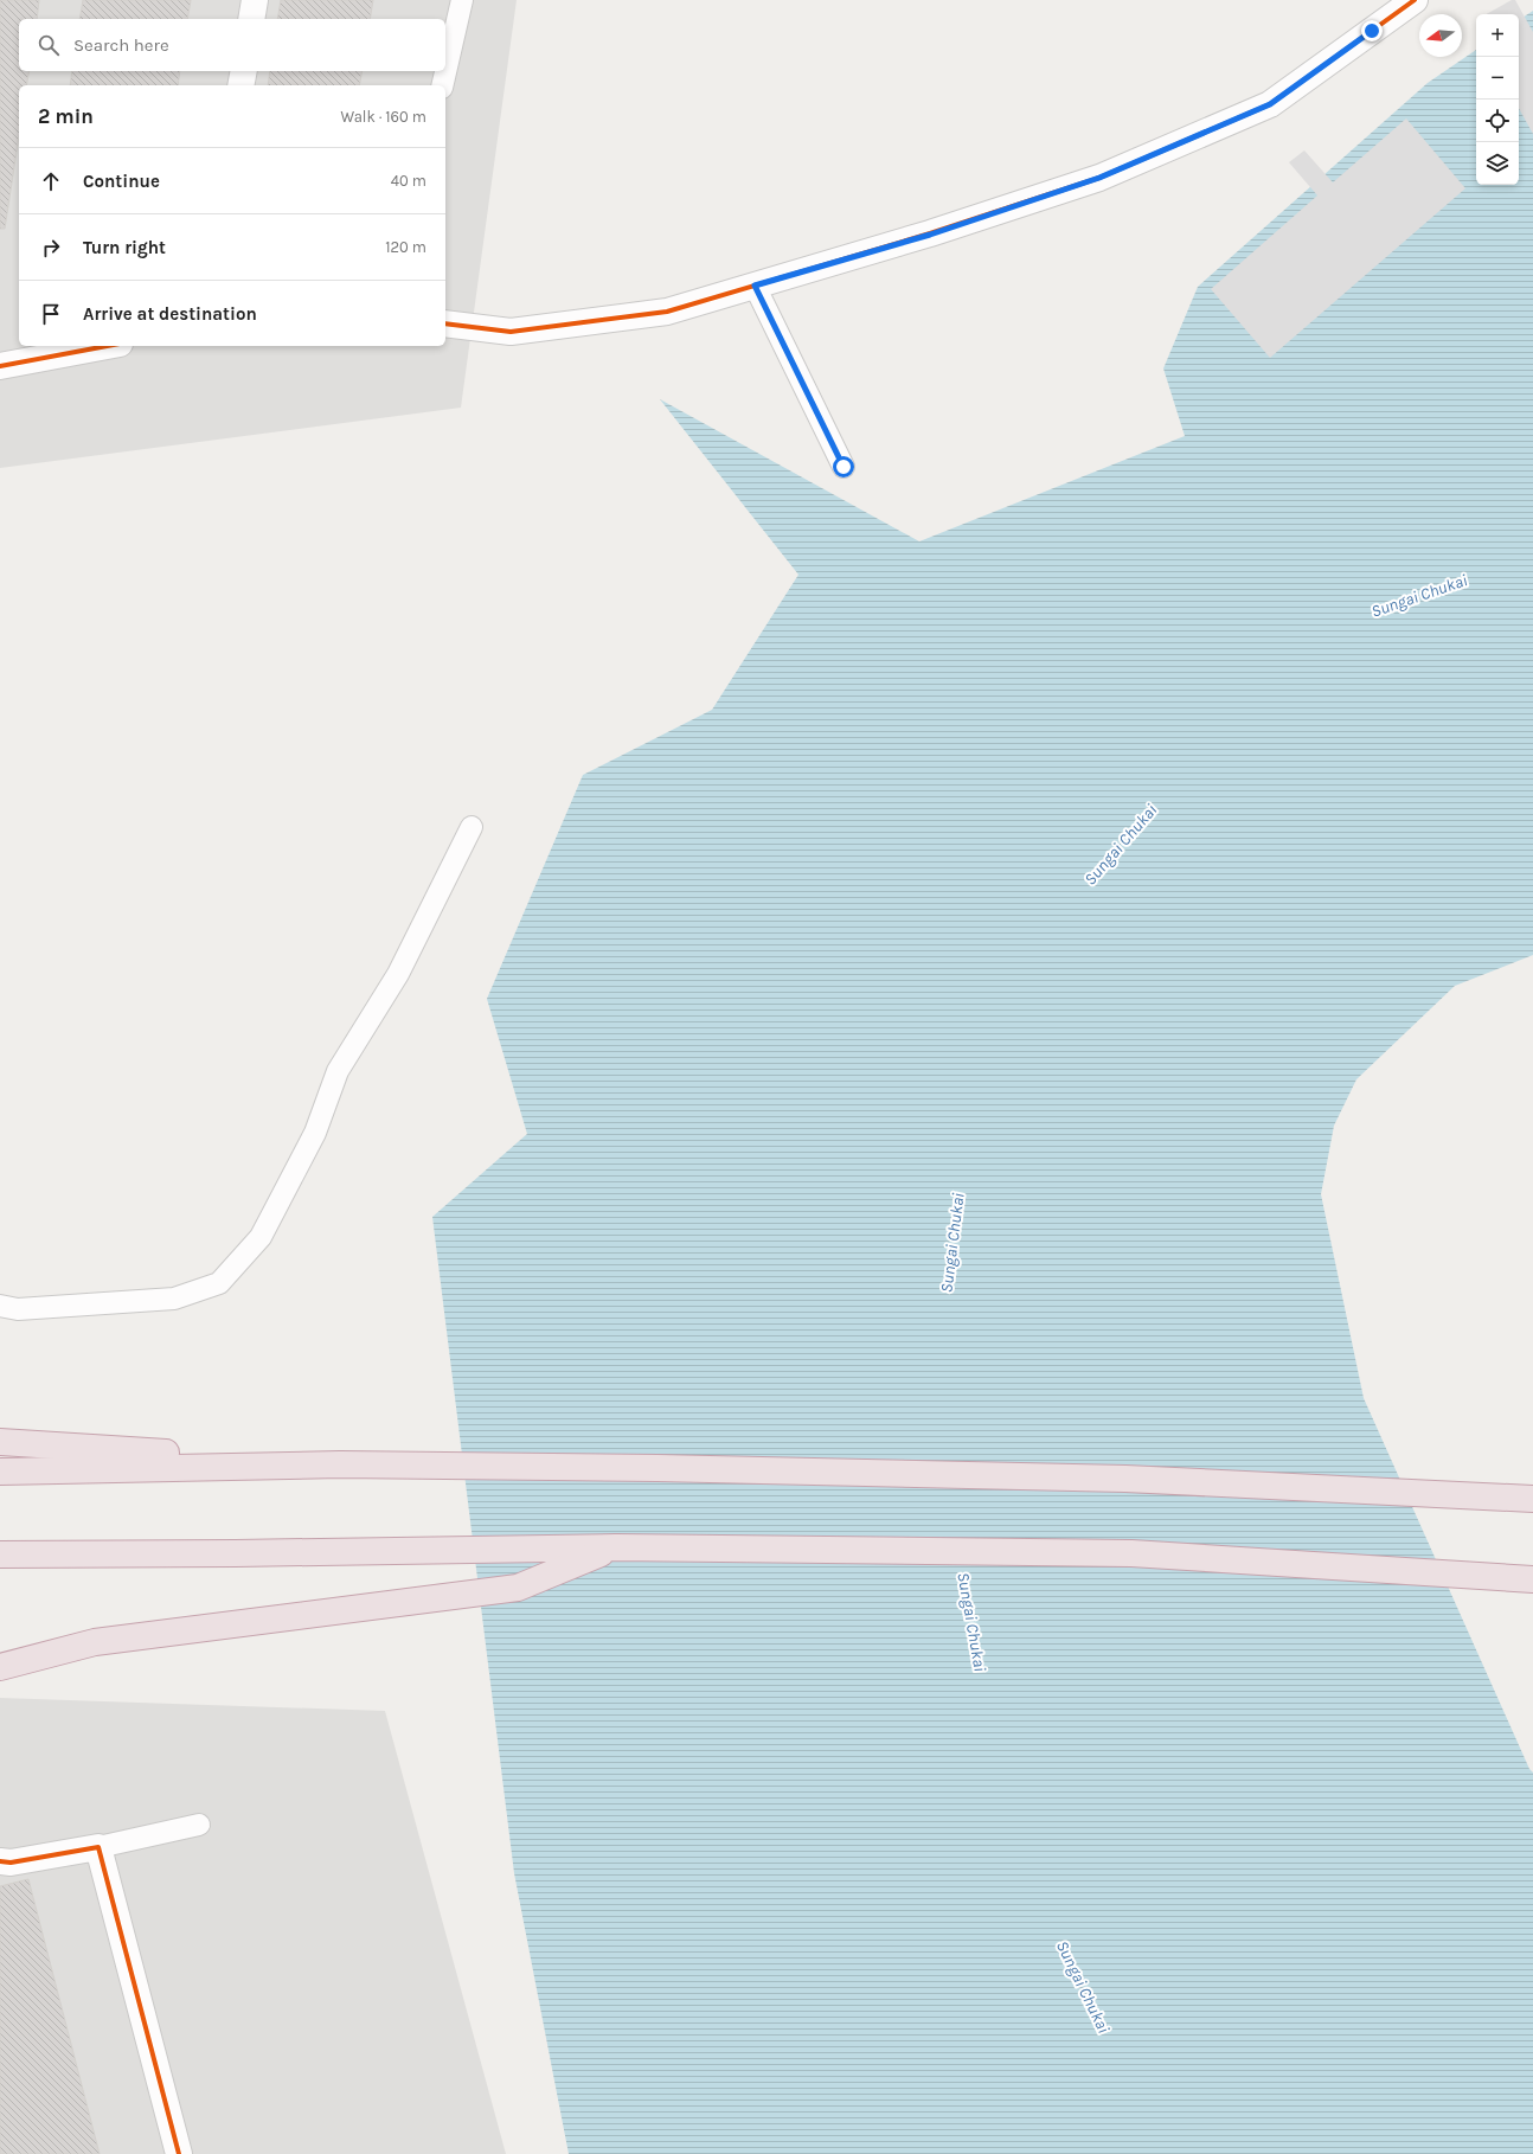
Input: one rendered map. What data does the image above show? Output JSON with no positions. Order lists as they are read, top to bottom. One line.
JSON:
{"water":["Sungai Chukai"],"north":"left","page":{"map_buttons":["+","−"],"search":"Search here","heading":["2 min","Walk · 160 m"],"list":[["Continue","40 m"],["Turn right","120 m"],"Arrive at destination"]}}
